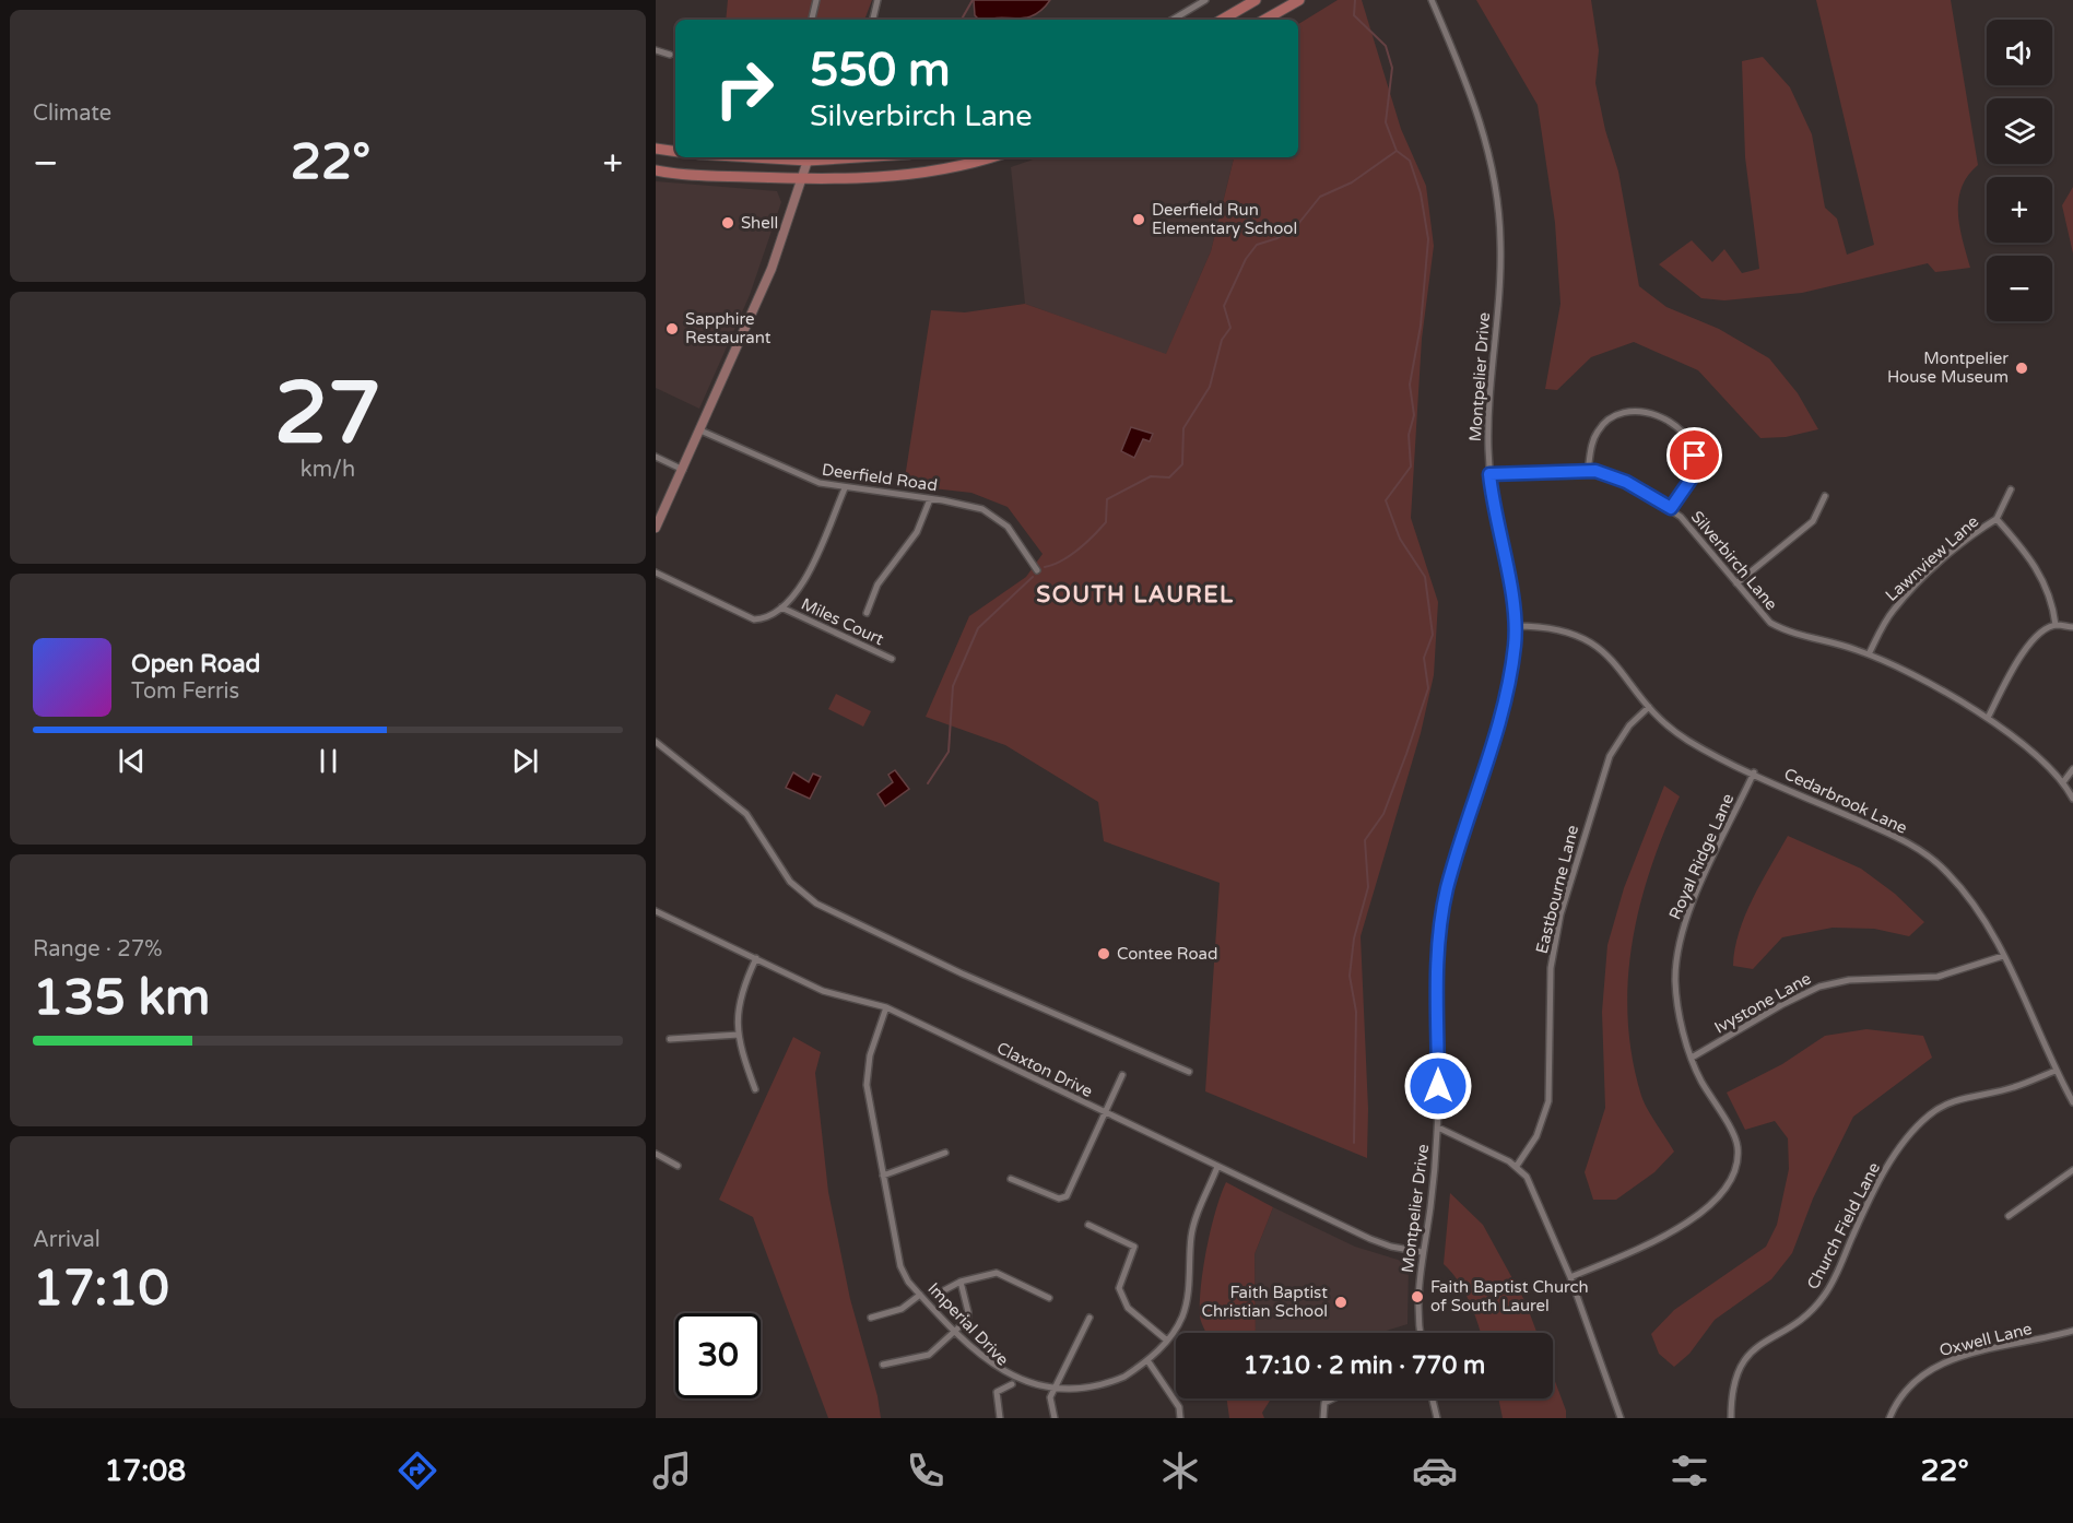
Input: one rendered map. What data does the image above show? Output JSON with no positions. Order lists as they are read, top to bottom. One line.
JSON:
{"streets":{"street":["Montpelier Drive","Deerfield Road","Lawnview Lane","Silverbirch Lane","Miles Court","Cedarbrook Lane","Royal Ridge Lane","Eastbourne Lane","Ivystone Lane","Claxton Drive","Church Field Lane","Imperial Drive","Oxwell Lane"]},"crossings":[["Montpelier Drive","Silverbirch Lane"],["Montpelier Drive","Cedarbrook Lane"],["Montpelier Drive","Claxton Drive"],["Lawnview Lane","Silverbirch Lane"],["Cedarbrook Lane","Royal Ridge Lane"],["Cedarbrook Lane","Eastbourne Lane"],["Cedarbrook Lane","Ivystone Lane"],["Cedarbrook Lane","Church Field Lane"],["Royal Ridge Lane","Ivystone Lane"],["Claxton Drive","Imperial Drive"]],"districts":["SOUTH LAUREL"],"places":["Deerfield Run Elementary School","Shell","Sapphire Restaurant","Montpelier House Museum","Contee Road","Faith Baptist Church of South Laurel","Faith Baptist Christian School"],"page":{"tile":["Climate",["27","km/h"],["Range · 27%","135 km"],["Arrival","17:10"]],"map_buttons":["+","−"],"turn":["550 m","Silverbirch Lane"],"heat":["−","22°","+"],"song":["Open Road","Tom Ferris"],"limit":"30","trip":"17:10 · 2 min · 770 m","tabs":["17:08","22°"]}}
